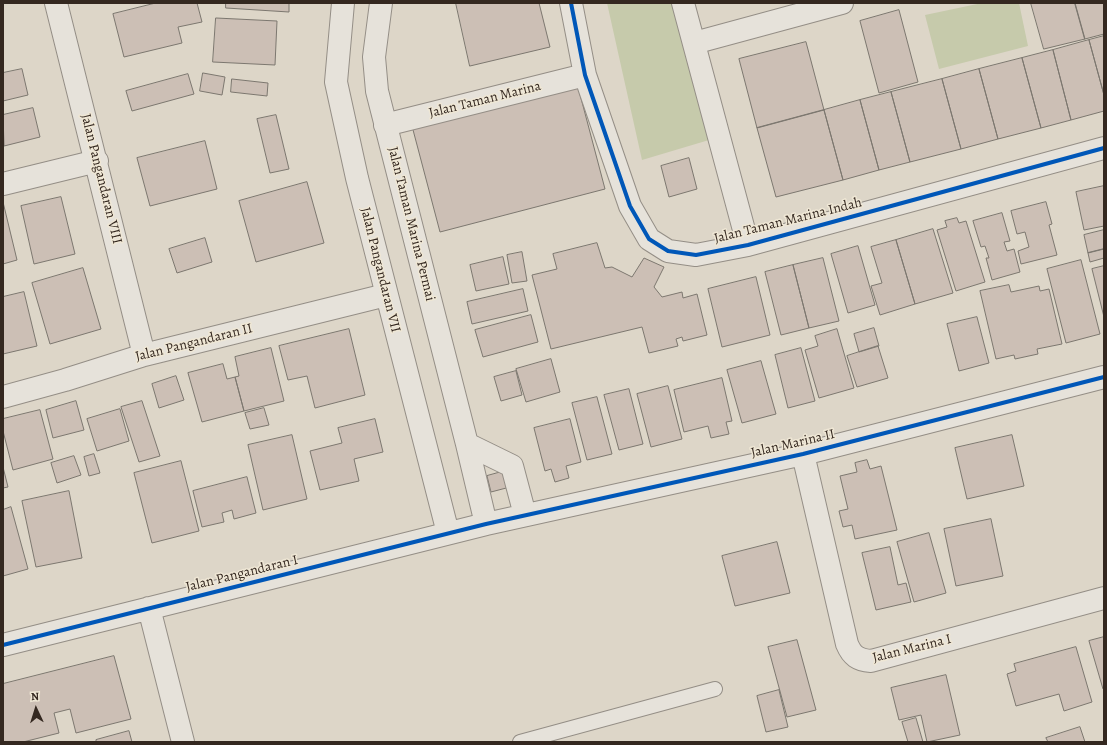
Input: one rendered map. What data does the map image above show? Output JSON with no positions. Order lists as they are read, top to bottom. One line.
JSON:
{"streets":{"street":["Jalan Taman Marina","Jalan Pangandaran VIII","Jalan Taman Marina Indah","Jalan Taman Marina Permai","Jalan Pangandaran VII","Jalan Pangandaran II","Jalan Marina II","Jalan Pangandaran I","Jalan Marina I"]},"crossings":[["Jalan Taman Marina","Jalan Taman Marina Indah"],["Jalan Taman Marina","Jalan Taman Marina Permai"],["Jalan Pangandaran VIII","Jalan Pangandaran II"],["Jalan Taman Marina Permai","Jalan Marina II"],["Jalan Taman Marina Permai","Jalan Pangandaran I"],["Jalan Pangandaran VII","Jalan Pangandaran II"],["Jalan Pangandaran VII","Jalan Pangandaran I"],["Jalan Marina II","Jalan Pangandaran I"],["Jalan Marina II","Jalan Marina I"]],"north":"top"}
